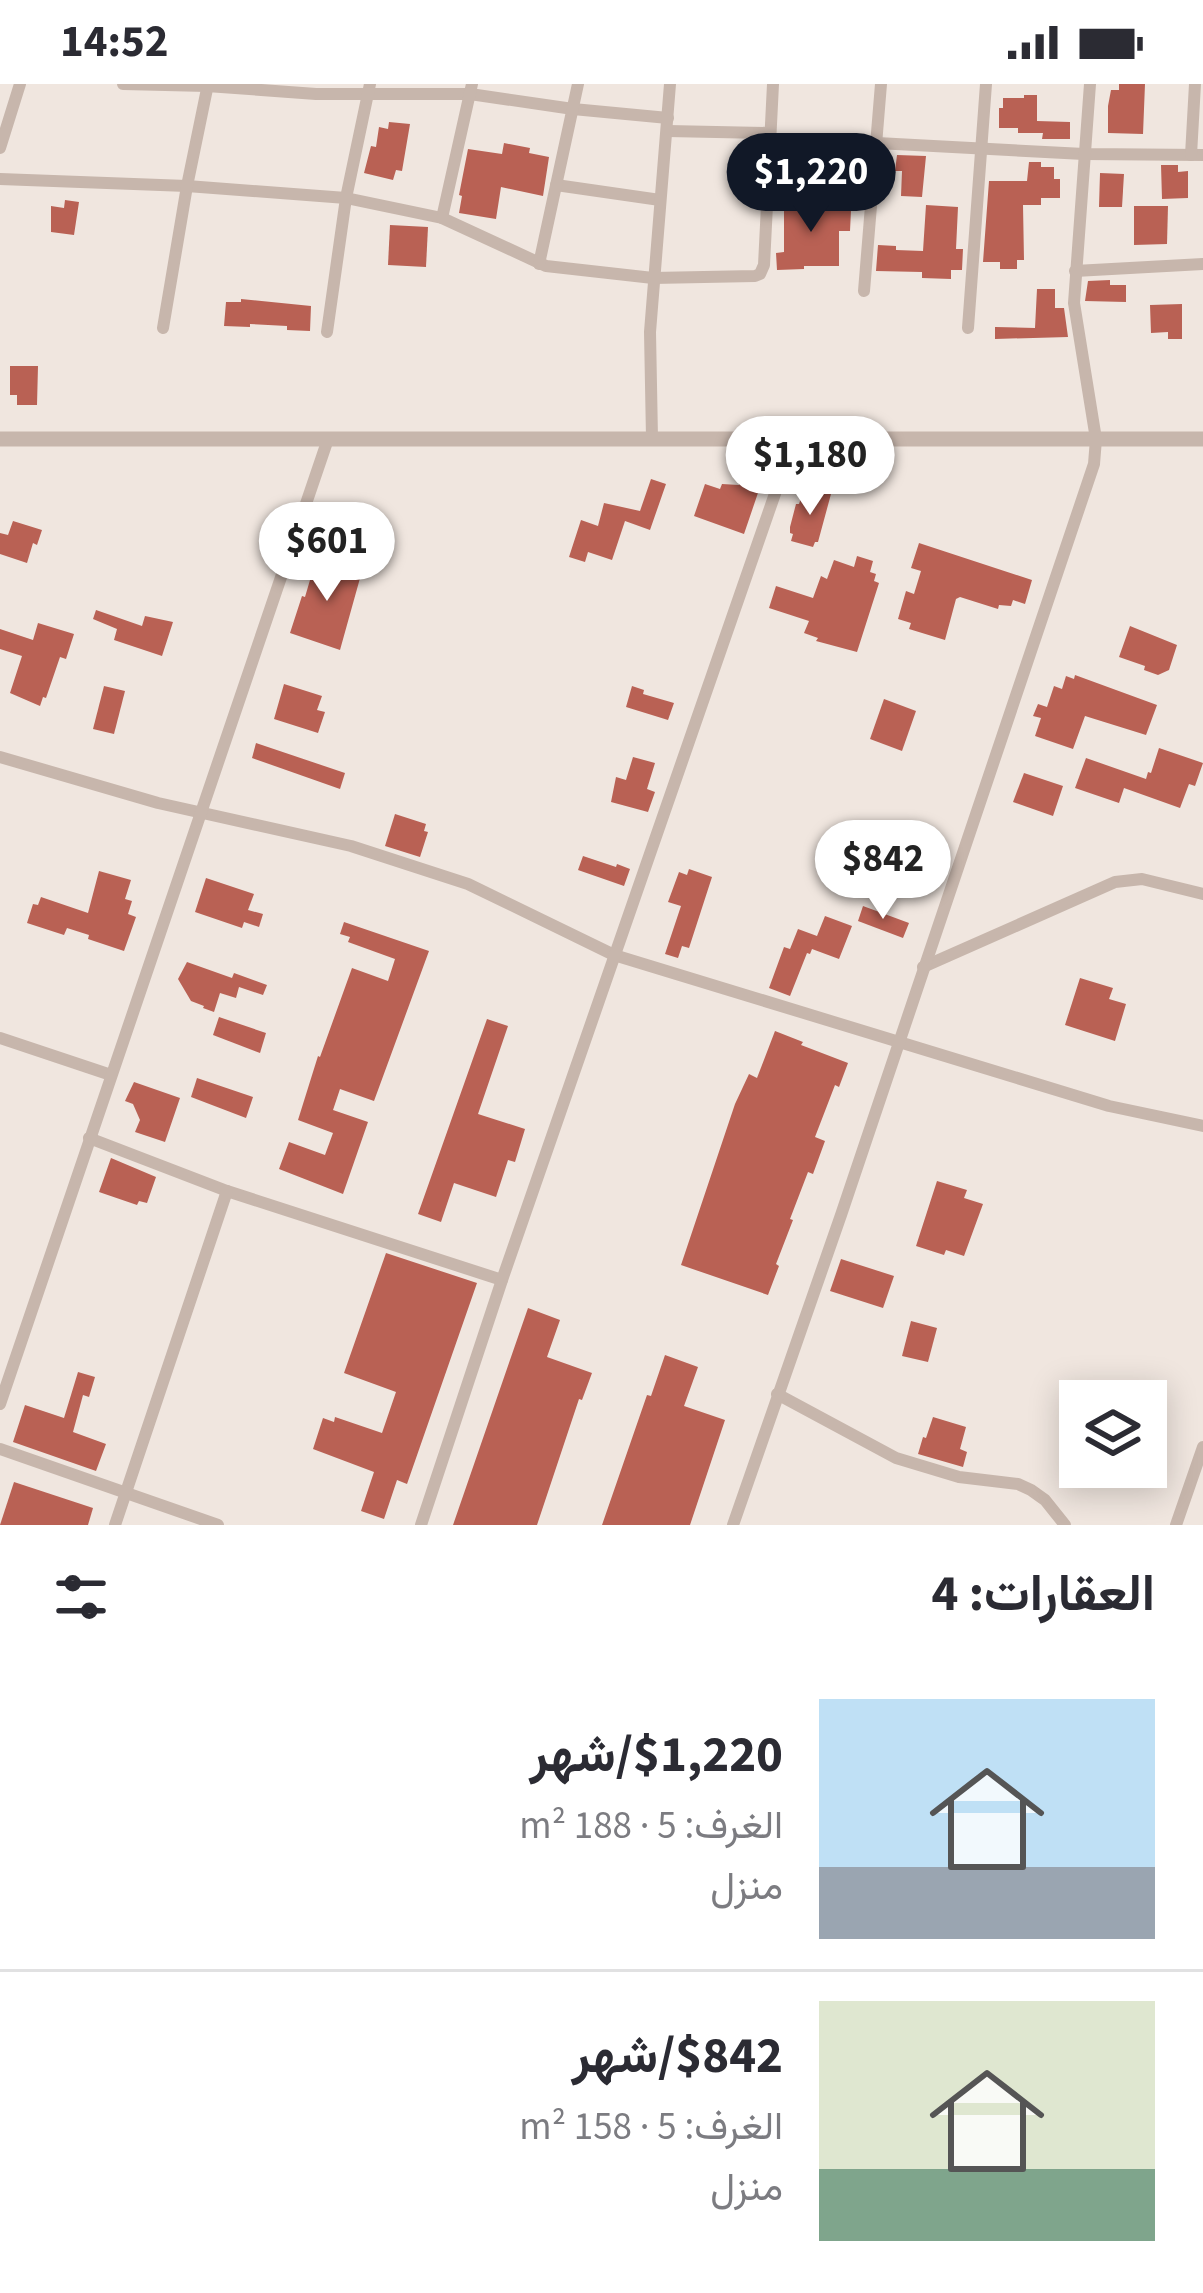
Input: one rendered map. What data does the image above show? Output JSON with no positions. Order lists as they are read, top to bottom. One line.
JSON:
{"page":{"status":"14:52","price":["$1,220","$1,180","$601","$842"],"heading":"العقارات: 4","list":[{"name":"$1,220/شهر","note":"الغرف: 5 · 188 m² · منزل"},{"name":"$842/شهر","note":"الغرف: 5 · 158 m² · منزل"}]}}
